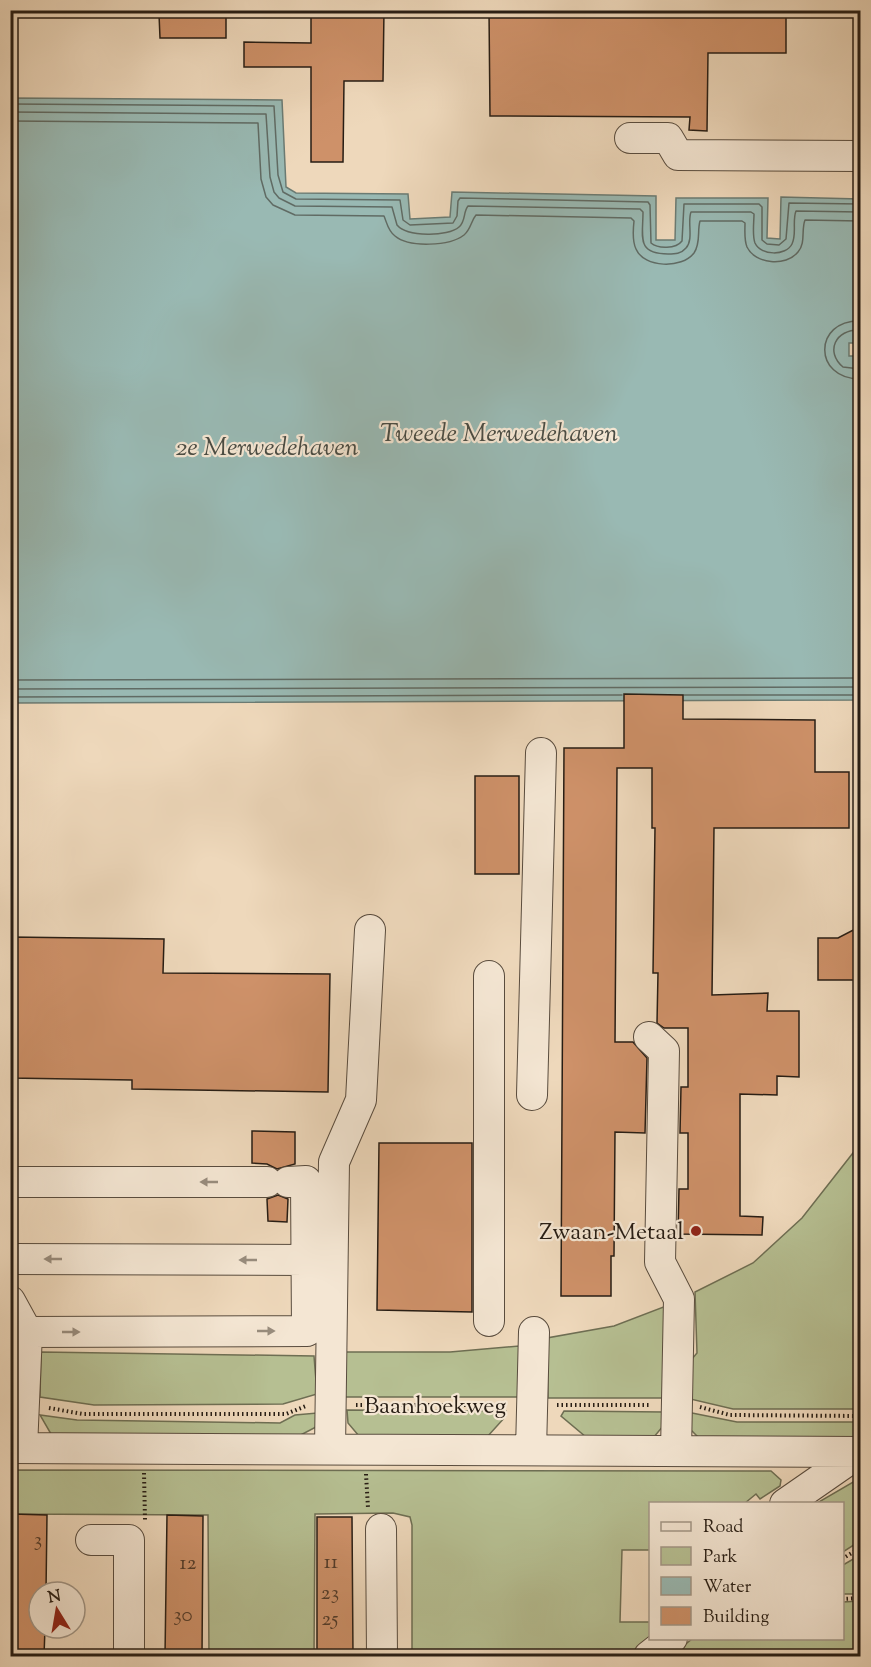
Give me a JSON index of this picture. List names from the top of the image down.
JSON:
{
  "streets": {
    "street": ["Baanhoekweg"]
  },
  "water": ["Tweede Merwedehaven", "2e Merwedehaven"],
  "places": ["Zwaan-Metaal"],
  "house_numbers": [
    "3",
    "11",
    "12",
    "23",
    "30",
    "25"
  ],
  "legend": [
    "Road",
    "Park",
    "Water",
    "Building"
  ],
  "north": "top"
}
